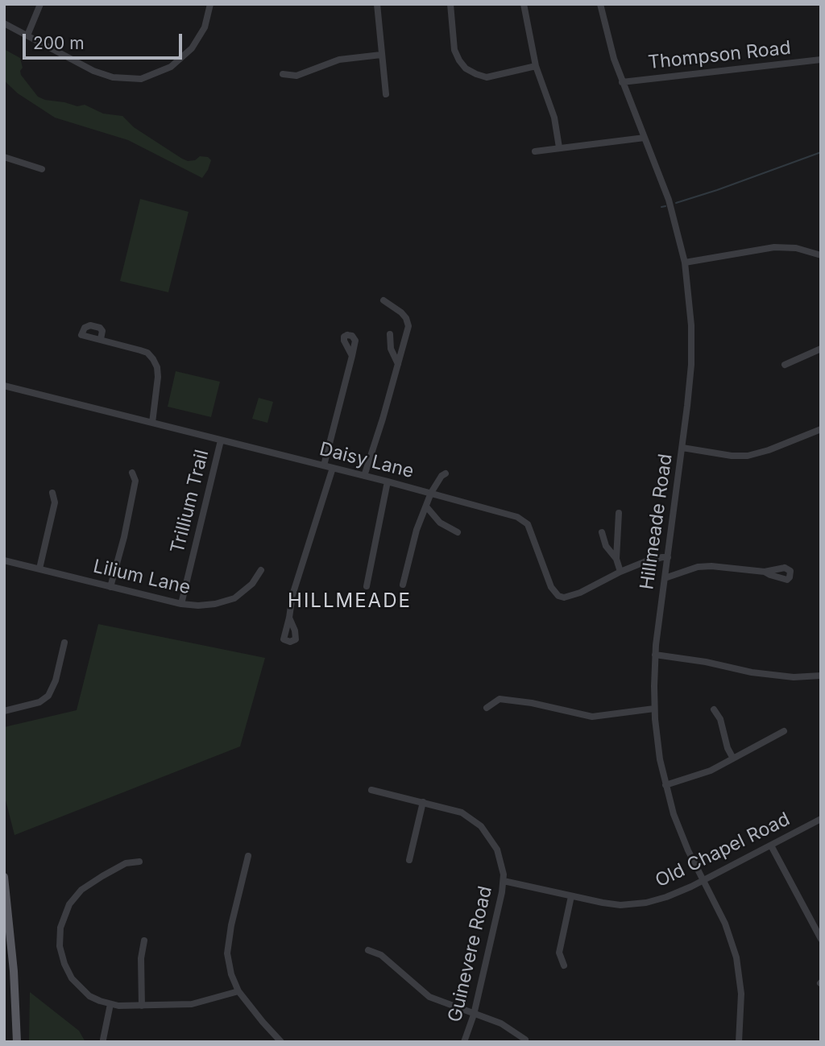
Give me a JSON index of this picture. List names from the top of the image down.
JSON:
{
  "streets": {
    "street": [
      "Thompson Road",
      "Daisy Lane",
      "Trillium Trail",
      "Hillmeade Road",
      "Lilium Lane",
      "Old Chapel Road",
      "Guinevere Road"
    ]
  },
  "crossings": [
    ["Thompson Road", "Hillmeade Road"],
    ["Daisy Lane", "Trillium Trail"],
    ["Daisy Lane", "Hillmeade Road"],
    ["Trillium Trail", "Lilium Lane"],
    ["Hillmeade Road", "Old Chapel Road"],
    ["Old Chapel Road", "Guinevere Road"]
  ],
  "districts": ["HILLMEADE"],
  "scale_bar": "200 m"
}
